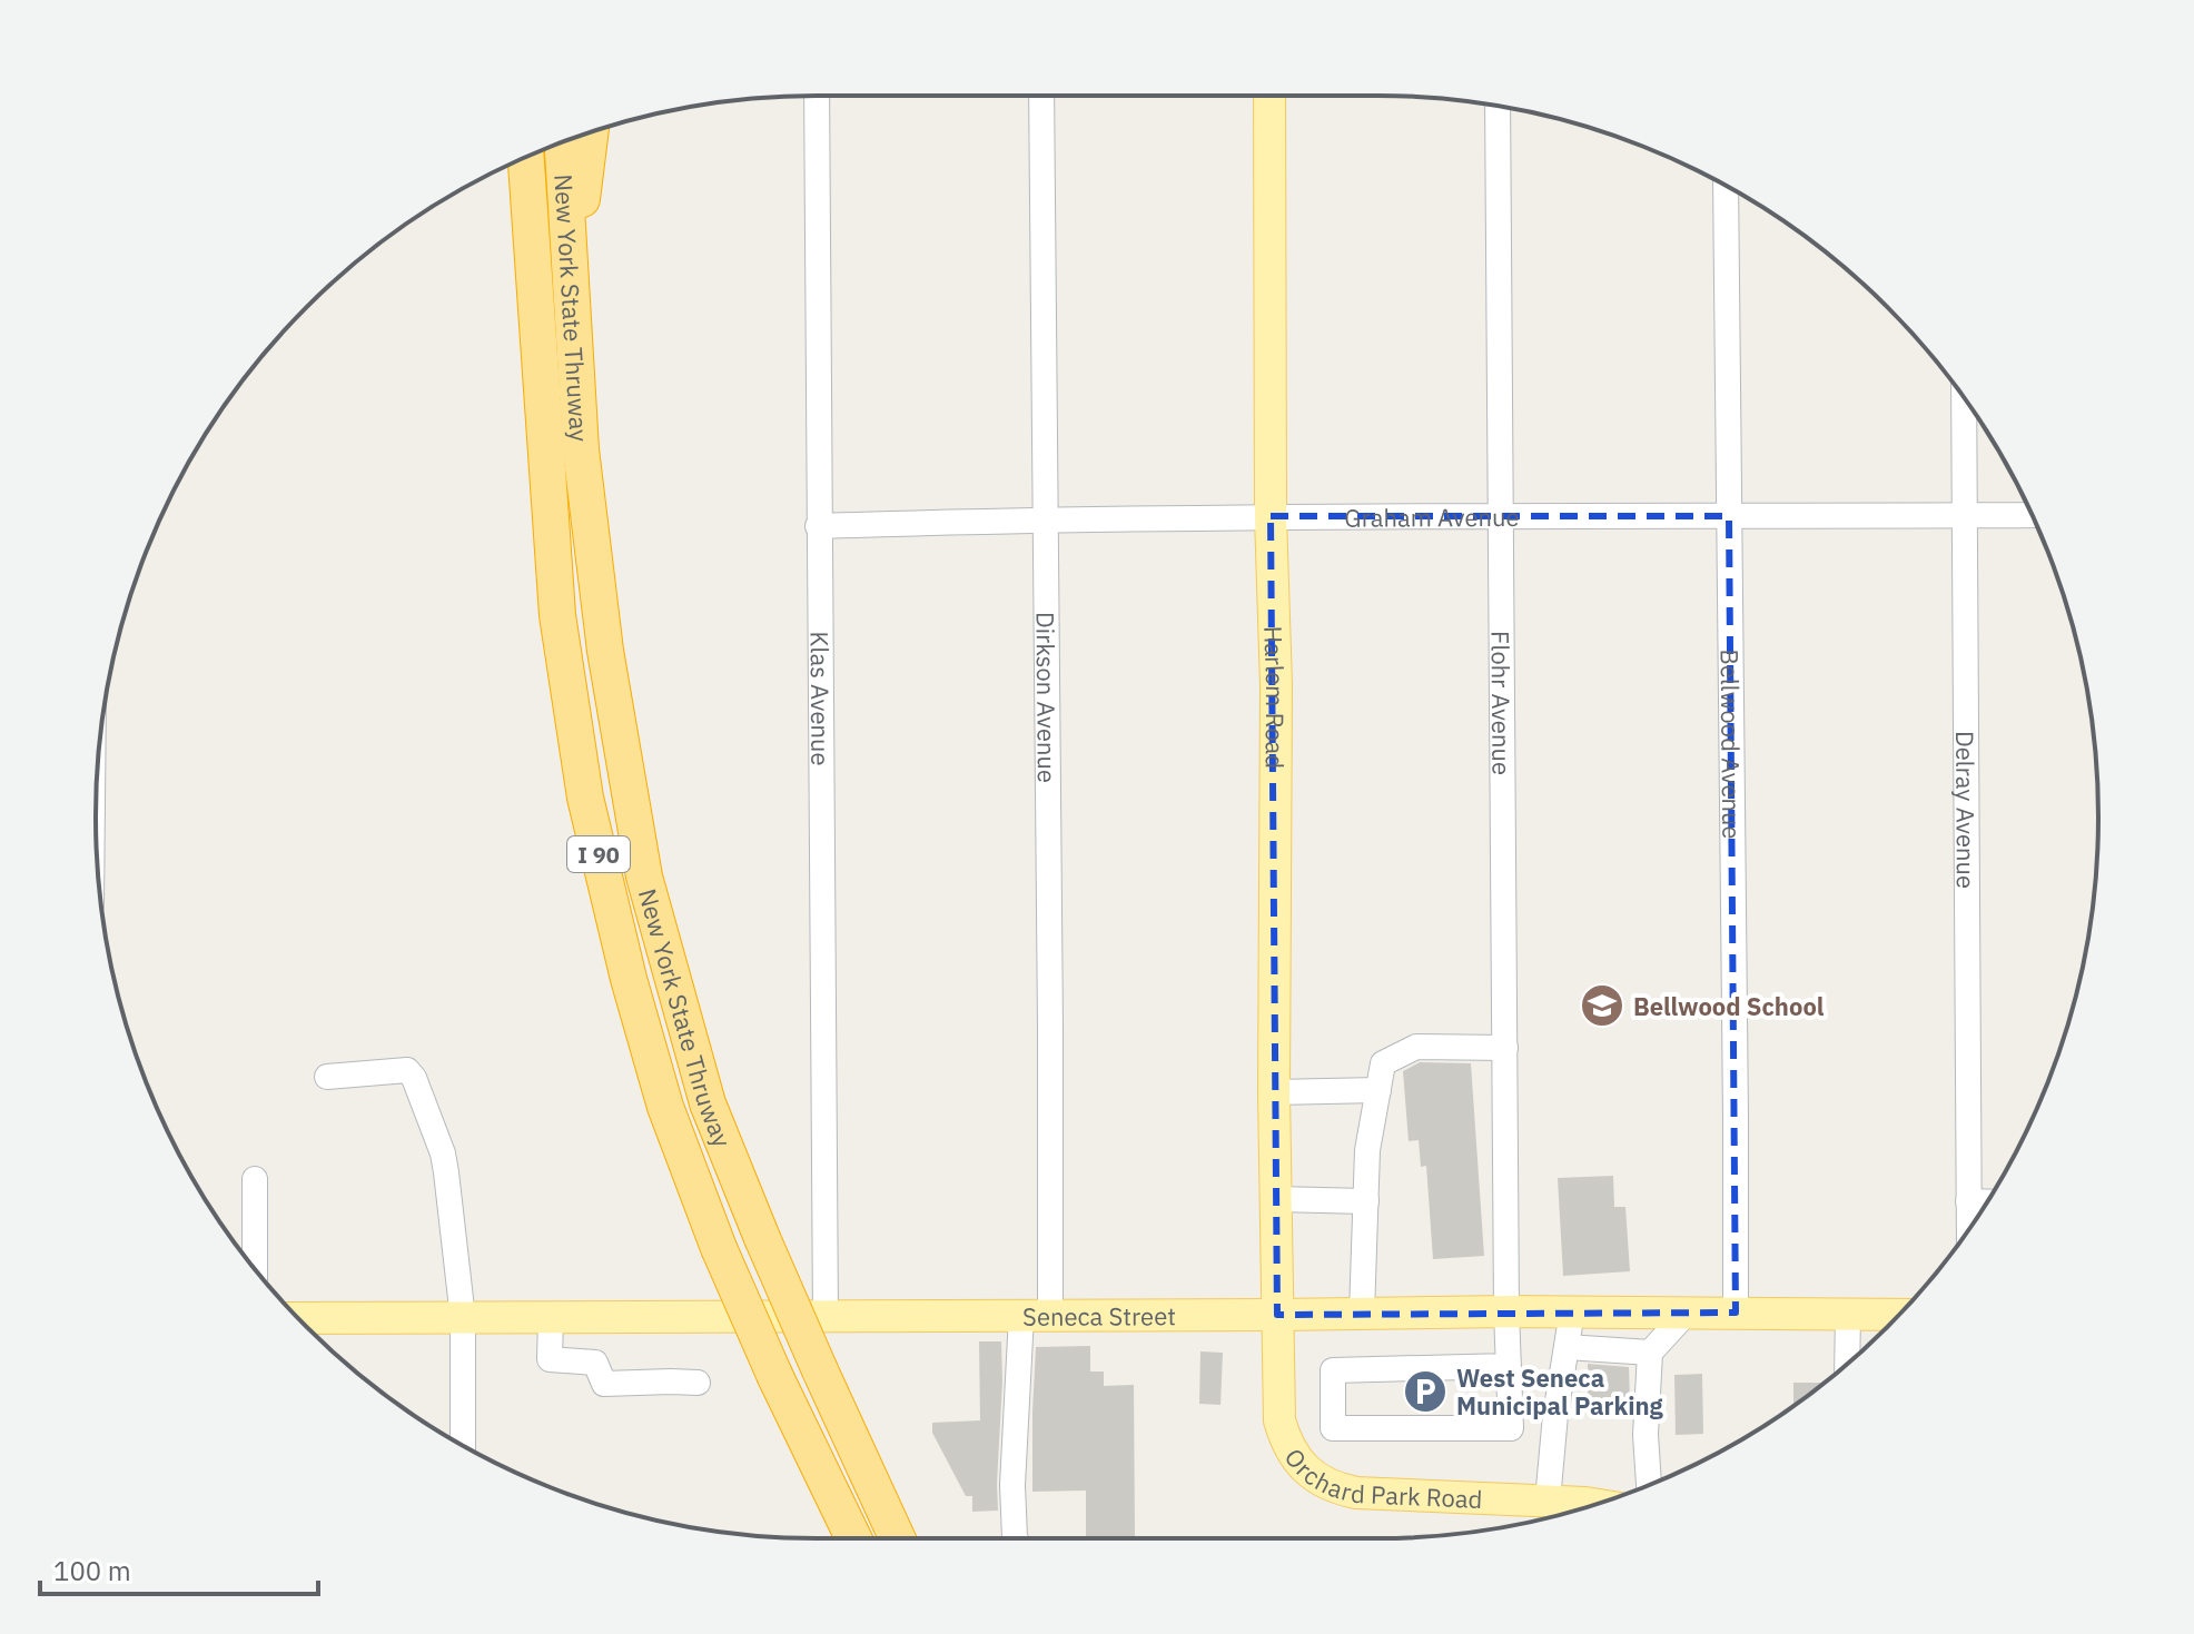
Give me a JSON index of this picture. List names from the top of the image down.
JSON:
{
  "streets": {
    "highway": ["New York State Thruway", "I 90"],
    "main road": ["Harlem Road", "Seneca Street", "Orchard Park Road"],
    "street": [
      "Graham Avenue",
      "Klas Avenue",
      "Dirkson Avenue",
      "Flohr Avenue",
      "Bellwood Avenue",
      "Delray Avenue"
    ]
  },
  "crossings": [
    ["Graham Avenue", "Klas Avenue"],
    ["Graham Avenue", "Dirkson Avenue"],
    ["Graham Avenue", "Harlem Road"],
    ["Graham Avenue", "Flohr Avenue"],
    ["Graham Avenue", "Bellwood Avenue"],
    ["Graham Avenue", "Delray Avenue"],
    ["Klas Avenue", "Seneca Street"],
    ["Dirkson Avenue", "Seneca Street"],
    ["Harlem Road", "Seneca Street"],
    ["Harlem Road", "Orchard Park Road"],
    ["Flohr Avenue", "Seneca Street"],
    ["Bellwood Avenue", "Seneca Street"],
    ["Seneca Street", "Orchard Park Road"]
  ],
  "places": {
    "school or university": ["Bellwood School"],
    "parking": ["West Seneca Municipal Parking"]
  },
  "scale_bar": "100 m"
}
